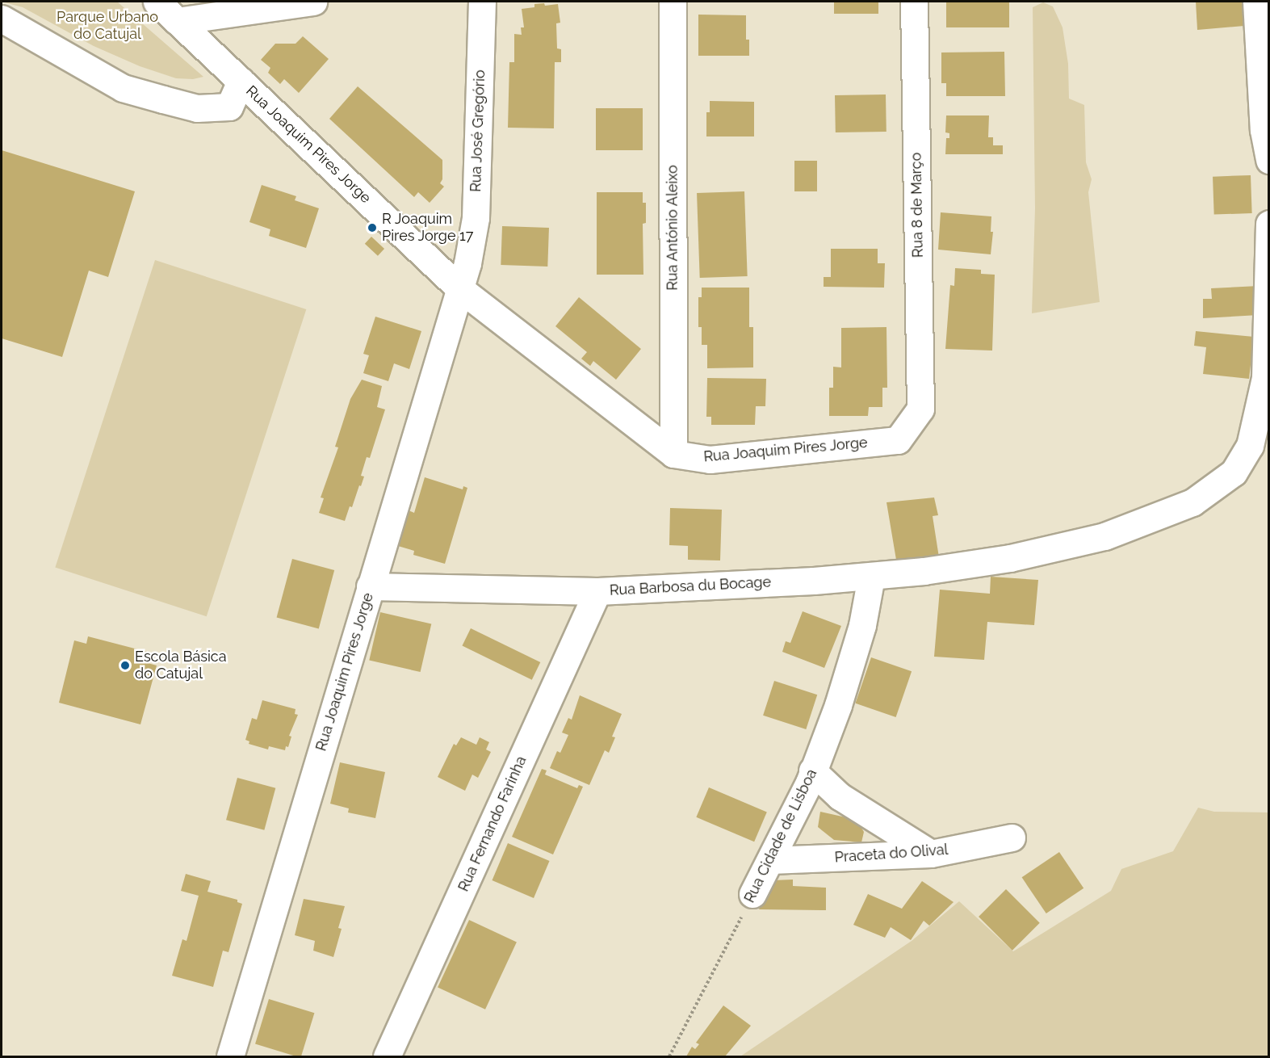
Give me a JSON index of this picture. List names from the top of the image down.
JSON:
{
  "streets": {
    "street": [
      "Rua José Gregório",
      "Rua Joaquim Pires Jorge",
      "Rua 8 de Março",
      "Rua António Aleixo",
      "Rua Barbosa du Bocage",
      "Rua Fernando Farinha",
      "Rua Cidade de Lisboa",
      "Praceta do Olival"
    ]
  },
  "crossings": [
    ["Rua José Gregório", "Rua Joaquim Pires Jorge"],
    ["Rua Joaquim Pires Jorge", "Rua 8 de Março"],
    ["Rua Joaquim Pires Jorge", "Rua António Aleixo"],
    ["Rua Joaquim Pires Jorge", "Rua Barbosa du Bocage"],
    ["Rua Barbosa du Bocage", "Rua Fernando Farinha"],
    ["Rua Barbosa du Bocage", "Rua Cidade de Lisboa"],
    ["Rua Cidade de Lisboa", "Praceta do Olival"]
  ],
  "parks": ["Parque Urbano do Catujal"],
  "places": ["R Joaquim Pires Jorge 17", "Escola Básica do Catujal"]
}
